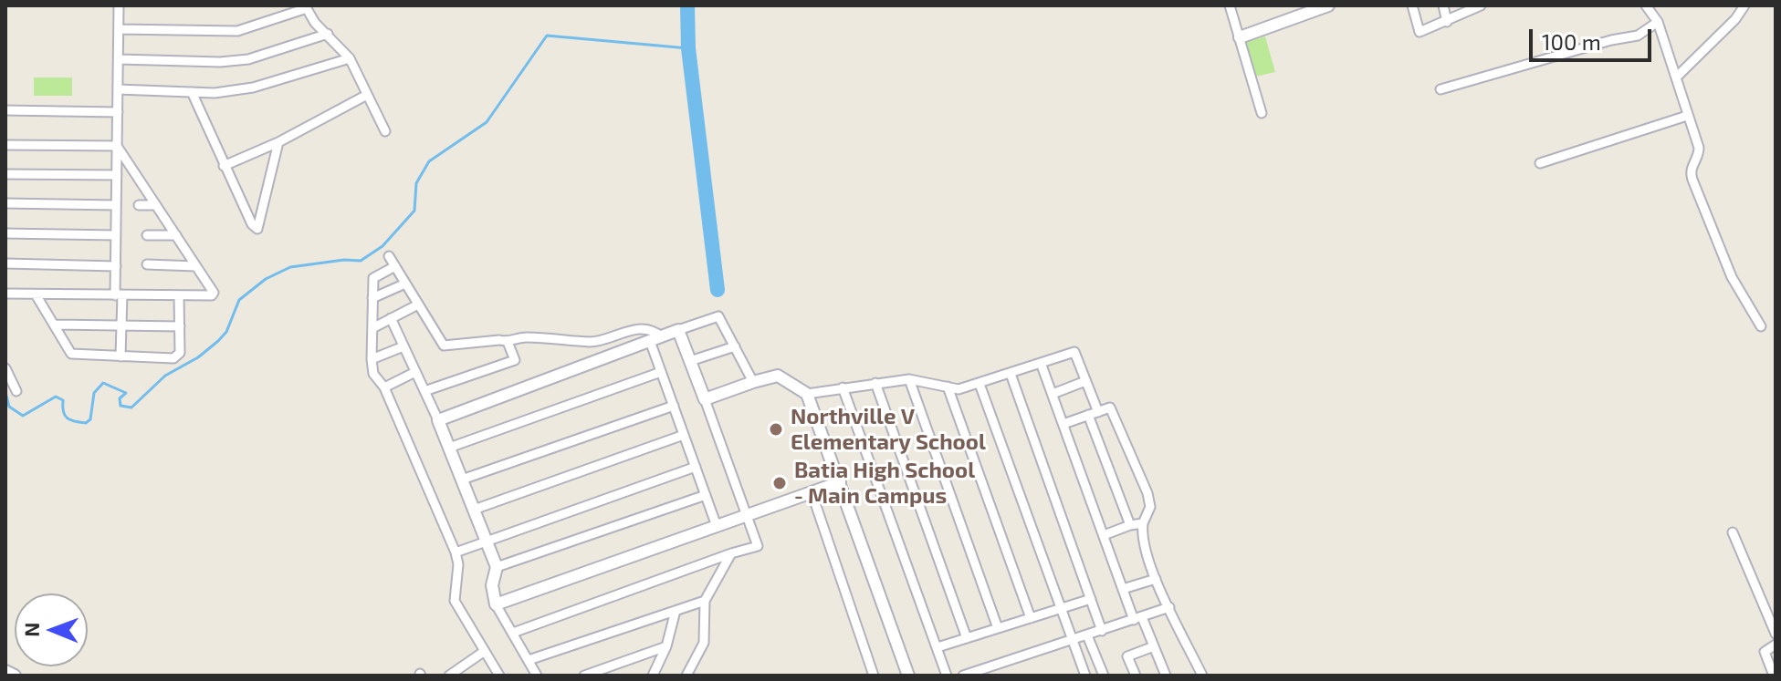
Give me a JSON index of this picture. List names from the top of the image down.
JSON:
{
  "places": ["Northville V Elementary School", "Batia High School - Main Campus"],
  "scale_bar": "100 m",
  "north": "left"
}
